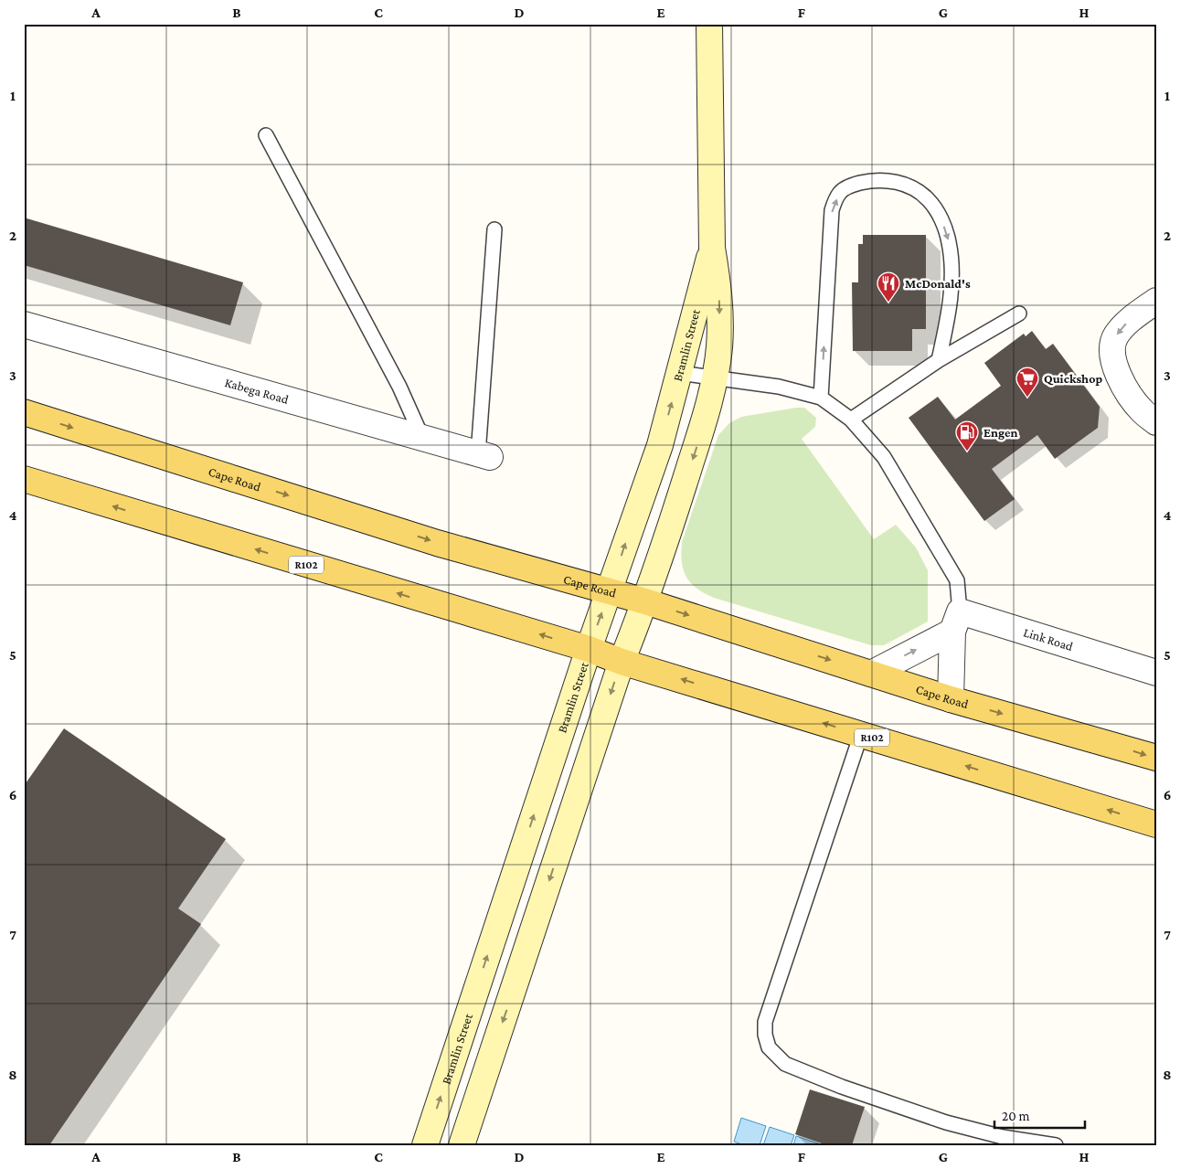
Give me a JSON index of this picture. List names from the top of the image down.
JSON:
{
  "streets": {
    "main road": ["Bramlin Street", "Cape Road", "R102"],
    "street": ["Kabega Road", "Link Road"]
  },
  "crossings": [
    ["Bramlin Street", "Cape Road"],
    ["Bramlin Street", "R102"]
  ],
  "places": {
    "restaurant": ["McDonald's"],
    "supermarket": ["Quickshop"],
    "fuel station": ["Engen"]
  },
  "scale_bar": "20 m",
  "grid": {
    "columns": [
      "A",
      "B",
      "C",
      "D",
      "E",
      "F",
      "G",
      "H"
    ],
    "rows": [
      "1",
      "2",
      "3",
      "4",
      "5",
      "6",
      "7",
      "8"
    ]
  }
}
